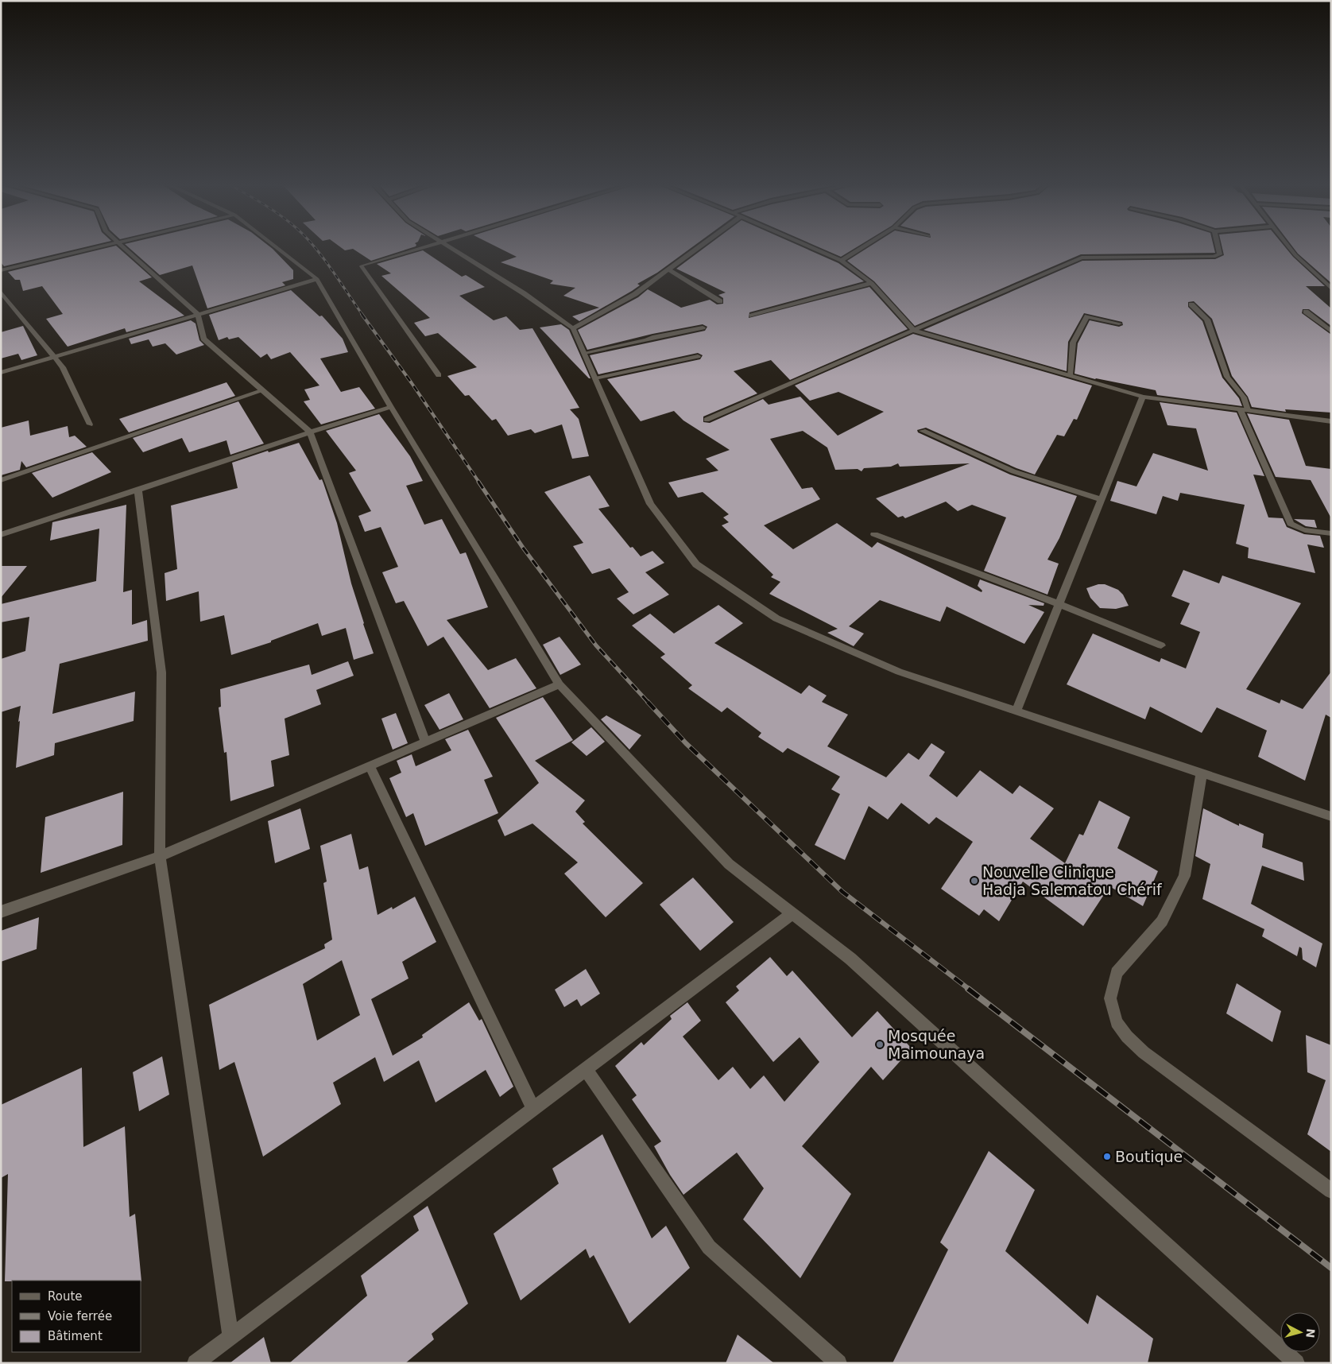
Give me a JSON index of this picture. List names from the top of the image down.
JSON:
{
  "places": ["Nouvelle Clinique Hadja Salematou Chérif", "Mosquée Maimounaya", "Boutique"],
  "legend": ["Route", "Voie ferrée", "Bâtiment"],
  "north": "right"
}
